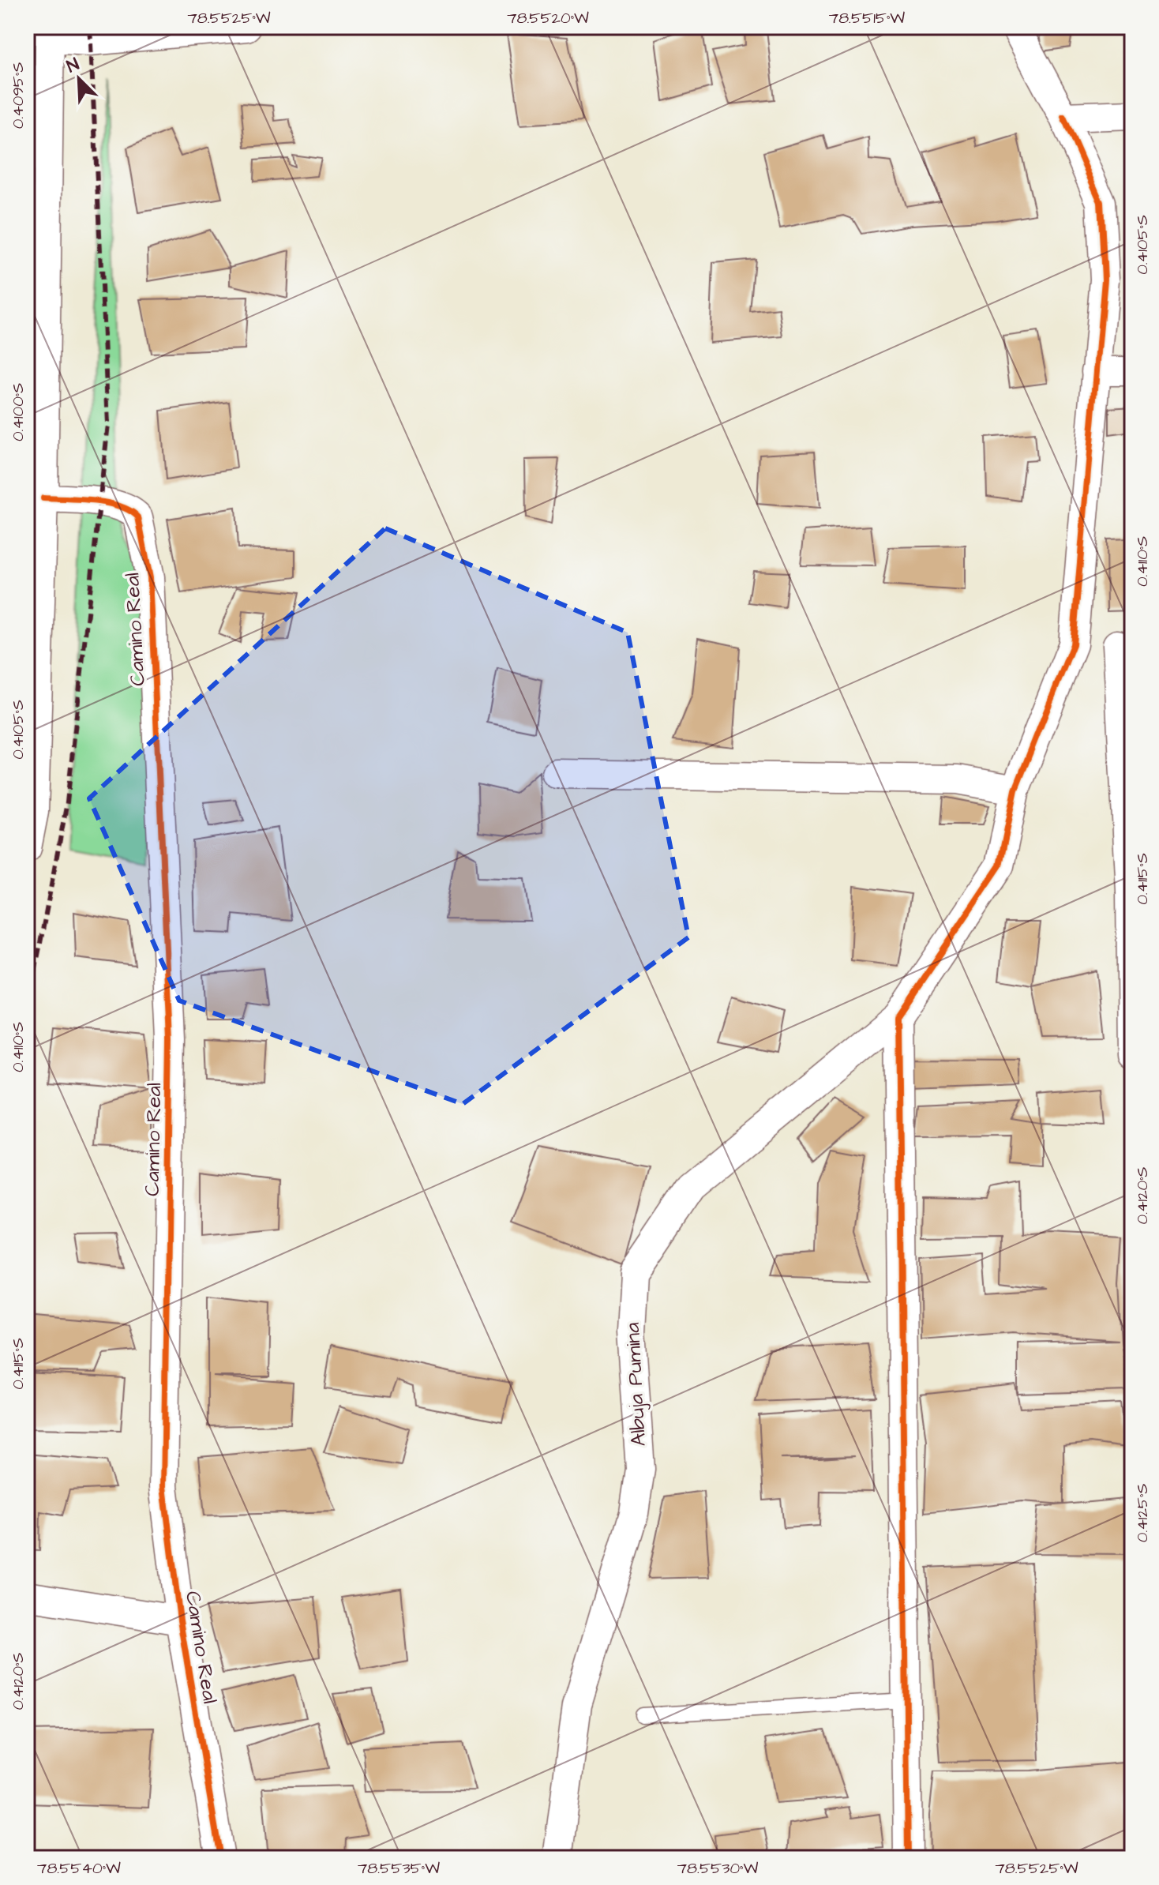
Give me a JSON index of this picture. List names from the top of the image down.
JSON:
{
  "streets": {
    "street": ["Camino Real", "Albuja Pumina"]
  },
  "north": "top left",
  "coordinates": [
    "78.5525°W",
    "78.5520°W",
    "78.5515°W",
    "0.4095°S",
    "0.4105°S",
    "0.4100°S",
    "0.4110°S",
    "0.4115°S",
    "0.4120°S",
    "0.4125°S",
    "78.5540°W",
    "78.5535°W",
    "78.5530°W"
  ]
}
